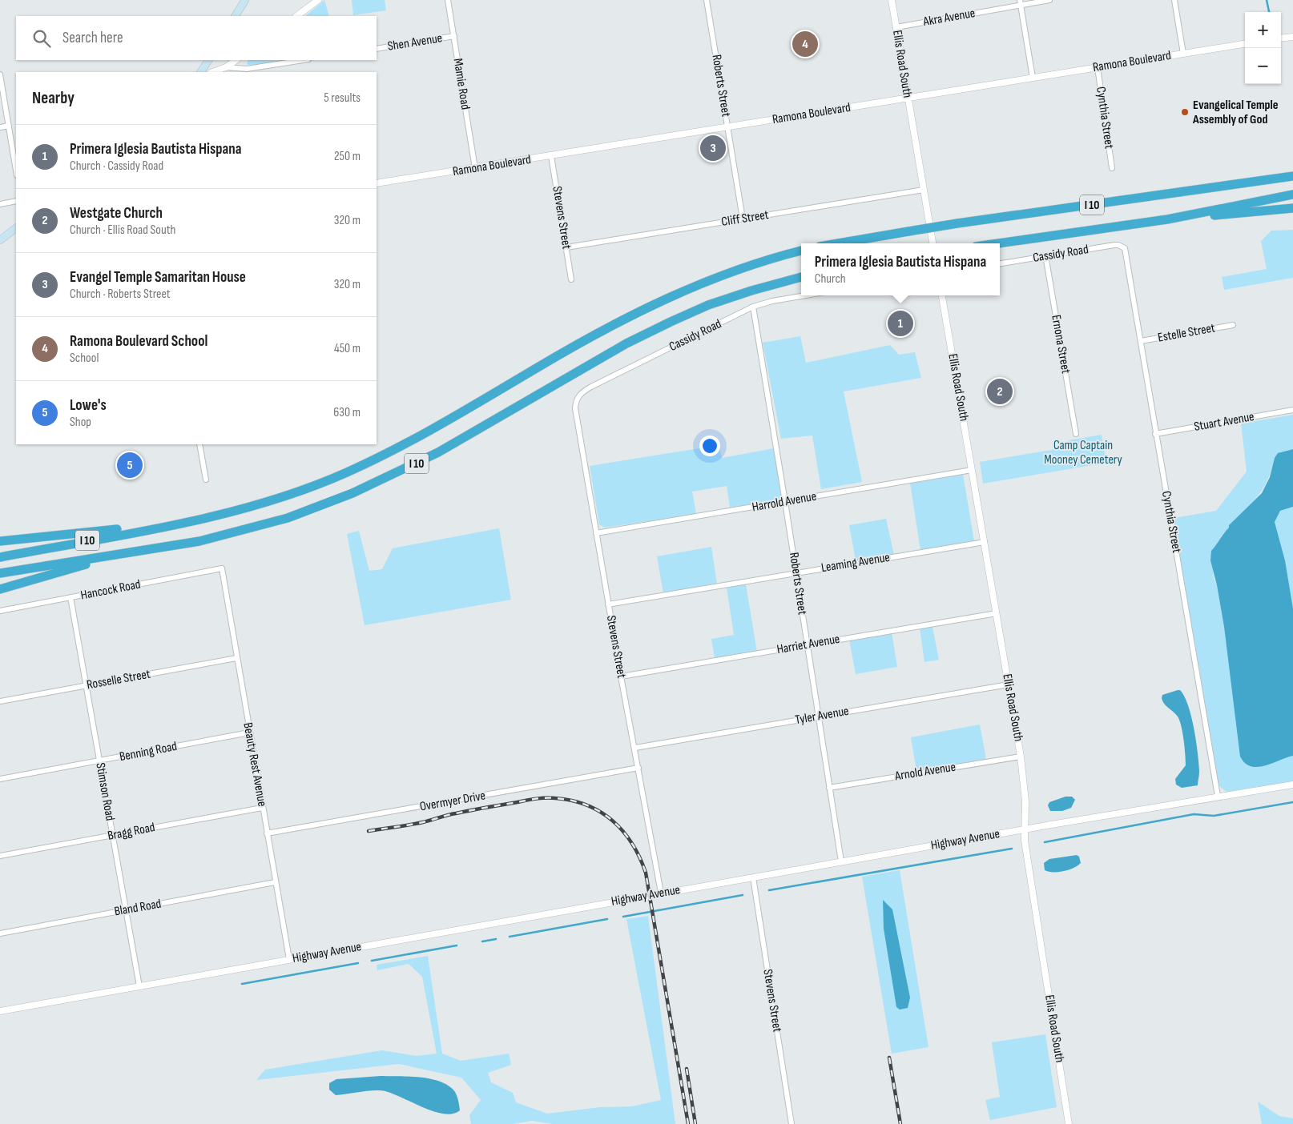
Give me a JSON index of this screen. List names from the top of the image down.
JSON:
{
  "streets": {
    "highway": ["I 10"],
    "street": [
      "Akra Avenue",
      "Shen Avenue",
      "Ramona Boulevard",
      "Ellis Road South",
      "Mamie Road",
      "Roberts Street",
      "Cynthia Street",
      "Stevens Street",
      "Cliff Street",
      "Cassidy Road",
      "Estelle Street",
      "Ernona Street",
      "Stuart Avenue",
      "Harrold Avenue",
      "Leaming Avenue",
      "Hancock Road",
      "Harriet Avenue",
      "Rosselle Street",
      "Tyler Avenue",
      "Benning Road",
      "Beauty Rest Avenue",
      "Arnold Avenue",
      "Stimson Road",
      "Overmyer Drive",
      "Bragg Road",
      "Highway Avenue",
      "Bland Road"
    ]
  },
  "crossings": [
    ["Akra Avenue", "Ellis Road South"],
    ["Shen Avenue", "Mamie Road"],
    ["Ramona Boulevard", "Ellis Road South"],
    ["Ramona Boulevard", "Mamie Road"],
    ["Ramona Boulevard", "Roberts Street"],
    ["Ramona Boulevard", "Cynthia Street"],
    ["Ramona Boulevard", "Stevens Street"],
    ["Ellis Road South", "Cliff Street"],
    ["Ellis Road South", "Harrold Avenue"],
    ["Ellis Road South", "Leaming Avenue"],
    ["Ellis Road South", "Harriet Avenue"],
    ["Ellis Road South", "Tyler Avenue"],
    ["Ellis Road South", "Arnold Avenue"],
    ["Ellis Road South", "Highway Avenue"],
    ["Roberts Street", "Cliff Street"],
    ["Roberts Street", "Cassidy Road"],
    ["Roberts Street", "Harrold Avenue"],
    ["Roberts Street", "Leaming Avenue"],
    ["Roberts Street", "Harriet Avenue"],
    ["Roberts Street", "Tyler Avenue"],
    ["Roberts Street", "Arnold Avenue"],
    ["Roberts Street", "Highway Avenue"],
    ["Cynthia Street", "Cassidy Road"],
    ["Cynthia Street", "Estelle Street"],
    ["Cynthia Street", "Stuart Avenue"],
    ["Cynthia Street", "Highway Avenue"],
    ["Stevens Street", "Cliff Street"],
    ["Stevens Street", "Cassidy Road"],
    ["Stevens Street", "Harrold Avenue"],
    ["Stevens Street", "Leaming Avenue"],
    ["Stevens Street", "Harriet Avenue"],
    ["Stevens Street", "Tyler Avenue"],
    ["Stevens Street", "Overmyer Drive"],
    ["Stevens Street", "Highway Avenue"],
    ["Cassidy Road", "Ernona Street"],
    ["Hancock Road", "Beauty Rest Avenue"],
    ["Hancock Road", "Stimson Road"],
    ["Rosselle Street", "Beauty Rest Avenue"],
    ["Rosselle Street", "Stimson Road"],
    ["Benning Road", "Beauty Rest Avenue"],
    ["Benning Road", "Stimson Road"],
    ["Beauty Rest Avenue", "Overmyer Drive"],
    ["Beauty Rest Avenue", "Bragg Road"],
    ["Beauty Rest Avenue", "Highway Avenue"],
    ["Beauty Rest Avenue", "Bland Road"],
    ["Stimson Road", "Bragg Road"],
    ["Stimson Road", "Highway Avenue"],
    ["Stimson Road", "Bland Road"]
  ],
  "parks": ["Camp Captain Mooney Cemetery"],
  "places": ["Evangelical Temple Assembly of God"],
  "page": {
    "map_buttons": ["+", "−"],
    "search": "Search here",
    "pins": [
      "4",
      "3",
      "1",
      "2",
      "5"
    ],
    "heading": ["Nearby", "5 results"],
    "list": [
      {
        "mark": "1",
        "name": "Primera Iglesia Bautista Hispana",
        "note": "Church · Cassidy Road",
        "value": "250 m"
      },
      {
        "mark": "2",
        "name": "Westgate Church",
        "note": "Church · Ellis Road South",
        "value": "320 m"
      },
      {
        "mark": "3",
        "name": "Evangel Temple Samaritan House",
        "note": "Church · Roberts Street",
        "value": "320 m"
      },
      {
        "mark": "4",
        "name": "Ramona Boulevard School",
        "note": "School",
        "value": "450 m"
      },
      {
        "mark": "5",
        "name": "Lowe's",
        "note": "Shop",
        "value": "630 m"
      }
    ],
    "popup": ["Primera Iglesia Bautista Hispana", "Church"]
  }
}
